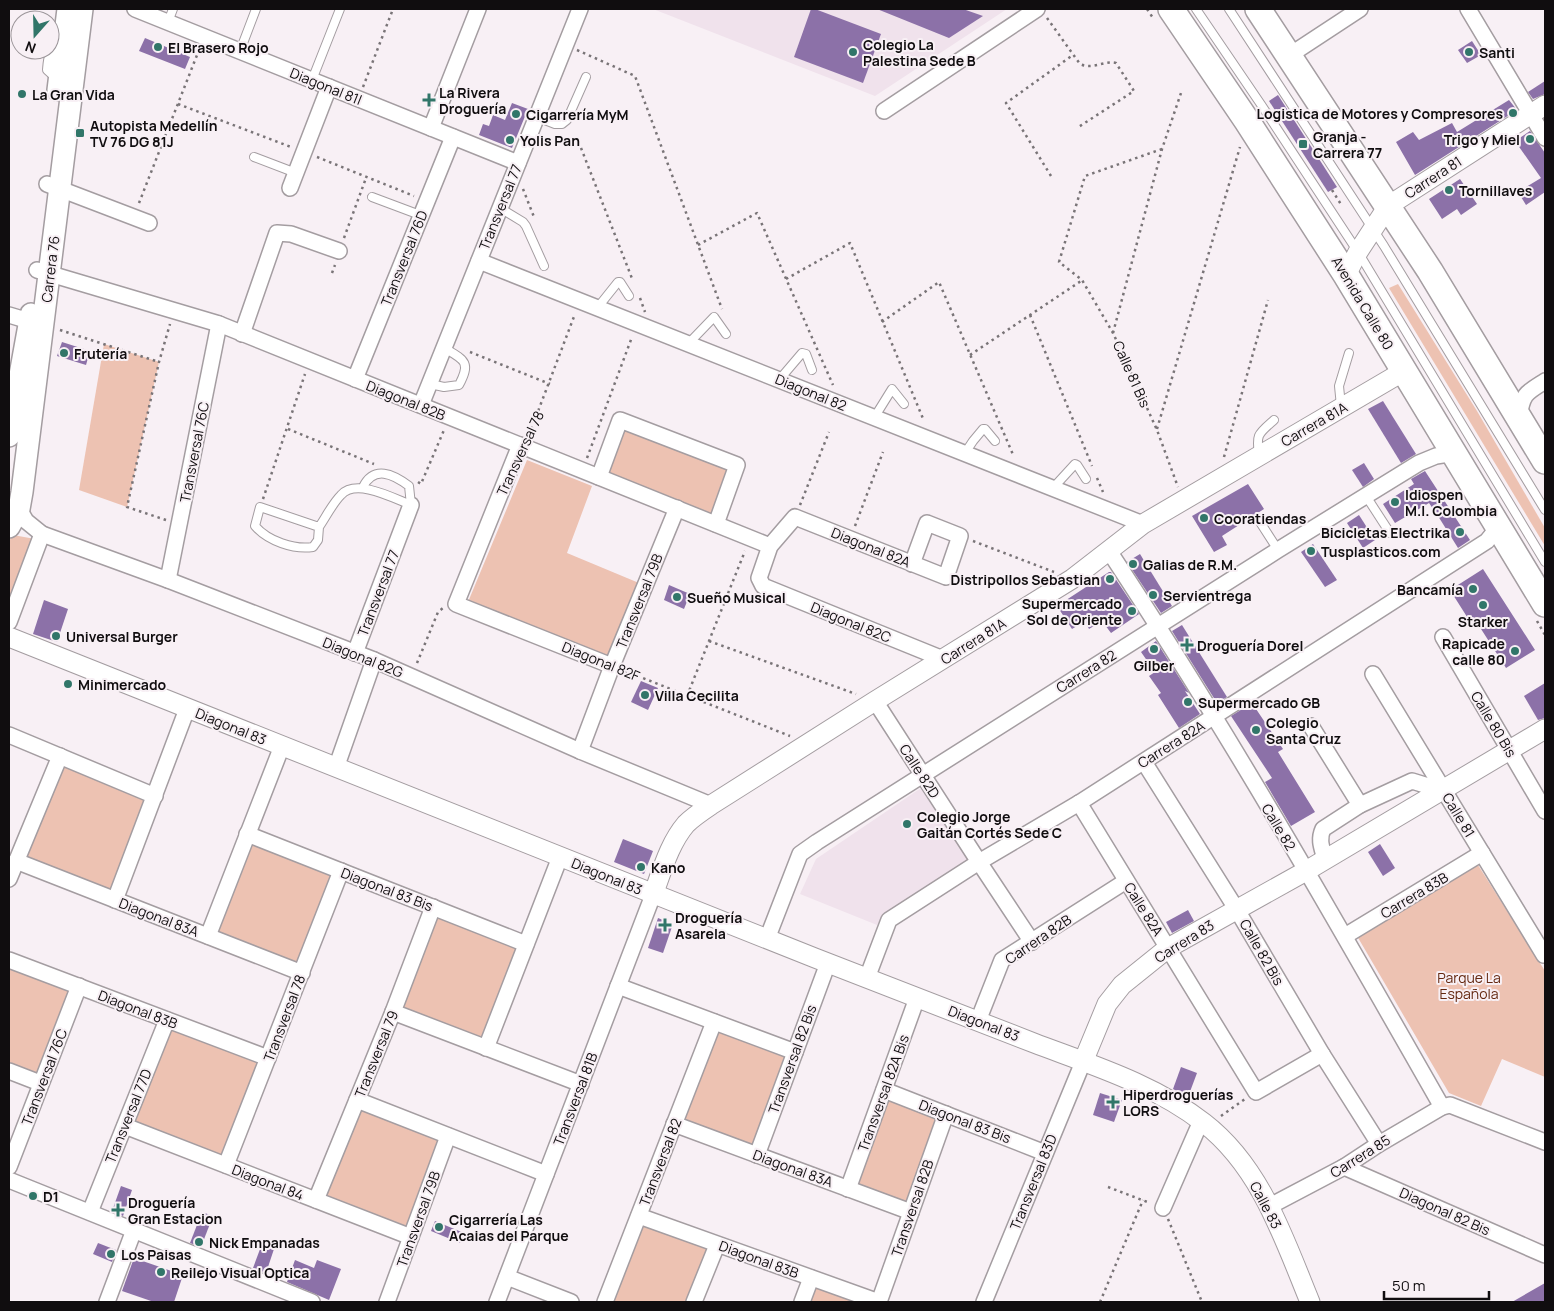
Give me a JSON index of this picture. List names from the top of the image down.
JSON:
{
  "streets": {
    "highway": ["Avenida Calle 80"],
    "main road": ["Carrera 76"],
    "street": [
      "Diagonal 81I",
      "Carrera 81",
      "Transversal 77",
      "Transversal 76D",
      "Diagonal 82",
      "Diagonal 82B",
      "Carrera 81A",
      "Transversal 76C",
      "Transversal 78",
      "Diagonal 82A",
      "Transversal 79B",
      "Diagonal 82C",
      "Diagonal 82G",
      "Diagonal 82F",
      "Carrera 82",
      "Calle 80 Bis",
      "Diagonal 83",
      "Carrera 82A",
      "Calle 82D",
      "Calle 81",
      "Calle 82",
      "Diagonal 83 Bis",
      "Carrera 83B",
      "Calle 82A",
      "Diagonal 83A",
      "Carrera 82B",
      "Carrera 83",
      "Calle 82 Bis",
      "Diagonal 83B",
      "Transversal 79",
      "Transversal 82 Bis",
      "Transversal 82A Bis",
      "Transversal 81B",
      "Transversal 77D",
      "Carrera 85",
      "Transversal 82",
      "Diagonal 84",
      "Transversal 83D",
      "Calle 83",
      "Transversal 82B",
      "Diagonal 82 Bis"
    ],
    "path": ["Calle 81 Bis"]
  },
  "crossings": [
    ["Diagonal 81I", "Transversal 77"],
    ["Diagonal 81I", "Transversal 76D"],
    ["Carrera 81", "Avenida Calle 80"],
    ["Transversal 77", "Diagonal 82"],
    ["Transversal 77", "Diagonal 82B"],
    ["Transversal 77", "Diagonal 82G"],
    ["Transversal 76D", "Diagonal 82B"],
    ["Carrera 76", "Diagonal 82B"],
    ["Carrera 76", "Diagonal 82G"],
    ["Avenida Calle 80", "Carrera 81A"],
    ["Avenida Calle 80", "Carrera 82"],
    ["Avenida Calle 80", "Carrera 82A"],
    ["Calle 81 Bis", "Carrera 81A"],
    ["Diagonal 82", "Carrera 81A"],
    ["Diagonal 82", "Transversal 78"],
    ["Diagonal 82B", "Transversal 76C"],
    ["Diagonal 82B", "Transversal 78"],
    ["Diagonal 82B", "Transversal 79B"],
    ["Diagonal 82B", "Diagonal 82C"],
    ["Carrera 81A", "Diagonal 82C"],
    ["Carrera 81A", "Diagonal 82G"],
    ["Carrera 81A", "Diagonal 83"],
    ["Carrera 81A", "Calle 82D"],
    ["Carrera 81A", "Calle 82"],
    ["Carrera 81A", "Transversal 81B"],
    ["Transversal 76C", "Diagonal 82G"],
    ["Transversal 76C", "Diagonal 83B"],
    ["Transversal 78", "Diagonal 82F"],
    ["Transversal 78", "Diagonal 83 Bis"],
    ["Transversal 78", "Diagonal 83A"],
    ["Transversal 78", "Diagonal 83B"],
    ["Transversal 78", "Diagonal 84"],
    ["Transversal 79B", "Diagonal 82G"],
    ["Transversal 79B", "Diagonal 82F"],
    ["Transversal 79B", "Diagonal 84"],
    ["Carrera 82", "Diagonal 83"],
    ["Carrera 82", "Calle 82D"],
    ["Carrera 82", "Calle 82"],
    ["Calle 80 Bis", "Carrera 83"],
    ["Diagonal 83", "Carrera 82A"],
    ["Diagonal 83", "Carrera 82B"],
    ["Diagonal 83", "Carrera 83"],
    ["Diagonal 83", "Transversal 82 Bis"],
    ["Diagonal 83", "Transversal 82A Bis"],
    ["Diagonal 83", "Transversal 81B"],
    ["Diagonal 83", "Transversal 83D"],
    ["Diagonal 83", "Calle 83"],
    ["Carrera 82A", "Calle 82D"],
    ["Carrera 82A", "Calle 82"],
    ["Carrera 82A", "Calle 82A"],
    ["Carrera 82A", "Calle 82 Bis"],
    ["Calle 82D", "Carrera 82B"],
    ["Calle 81", "Carrera 83B"],
    ["Calle 81", "Carrera 83"],
    ["Calle 82", "Carrera 83B"],
    ["Calle 82", "Carrera 83"],
    ["Calle 82", "Carrera 85"],
    ["Diagonal 83 Bis", "Transversal 79"],
    ["Diagonal 83 Bis", "Transversal 82A Bis"],
    ["Diagonal 83 Bis", "Transversal 83D"],
    ["Diagonal 83 Bis", "Transversal 82B"],
    ["Calle 82A", "Carrera 82B"],
    ["Calle 82A", "Carrera 83"],
    ["Diagonal 83A", "Transversal 82 Bis"],
    ["Diagonal 83A", "Transversal 82A Bis"],
    ["Diagonal 83A", "Transversal 82"],
    ["Diagonal 83A", "Transversal 82B"],
    ["Carrera 83", "Calle 82 Bis"],
    ["Carrera 83", "Transversal 83D"],
    ["Calle 82 Bis", "Carrera 85"],
    ["Diagonal 83B", "Transversal 77D"],
    ["Diagonal 83B", "Transversal 82"],
    ["Diagonal 83B", "Transversal 82B"],
    ["Transversal 79", "Diagonal 84"],
    ["Transversal 77D", "Diagonal 84"],
    ["Carrera 85", "Calle 83"],
    ["Carrera 85", "Diagonal 82 Bis"]
  ],
  "parks": ["Parque La Española"],
  "places": {
    "other": [
      "El Brasero Rojo",
      "Colegio La Palestina Sede B",
      "Santi",
      "La Gran Vida",
      "Logistica de Motores y Compresores",
      "Cigarrería MyM",
      "Trigo y Miel",
      "Yolis Pan",
      "Tornillaves",
      "Frutería",
      "Idiospen M.I. Colombia",
      "Cooratiendas",
      "Bicicletas Electrika",
      "Tusplasticos.com",
      "Galias de R.M.",
      "Distripollos Sebastian",
      "Bancamía",
      "Servientrega",
      "Sueño Musical",
      "Starker",
      "Supermercado Sol de Oriente",
      "Universal Burger",
      "Gilber",
      "Rapicade calle 80",
      "Minimercado",
      "Villa Cecilita",
      "Supermercado GB",
      "Colegio Santa Cruz",
      "Colegio Jorge Gaitán Cortés Sede C",
      "Kano",
      "D1",
      "Cigarrería Las Acaias del Parque",
      "Nick Empanadas",
      "Los Paisas",
      "Reilejo Visual Optica"
    ],
    "health": [
      "La Rivera Droguería",
      "Droguería Dorel",
      "Droguería Asarela",
      "Hiperdroguerías LORS",
      "Droguería Gran Estacion"
    ],
    "transit": ["Autopista Medellín TV 76 DG 81J", "Granja - Carrera 77"]
  },
  "scale_bar": "50 m",
  "north": "bottom"
}
